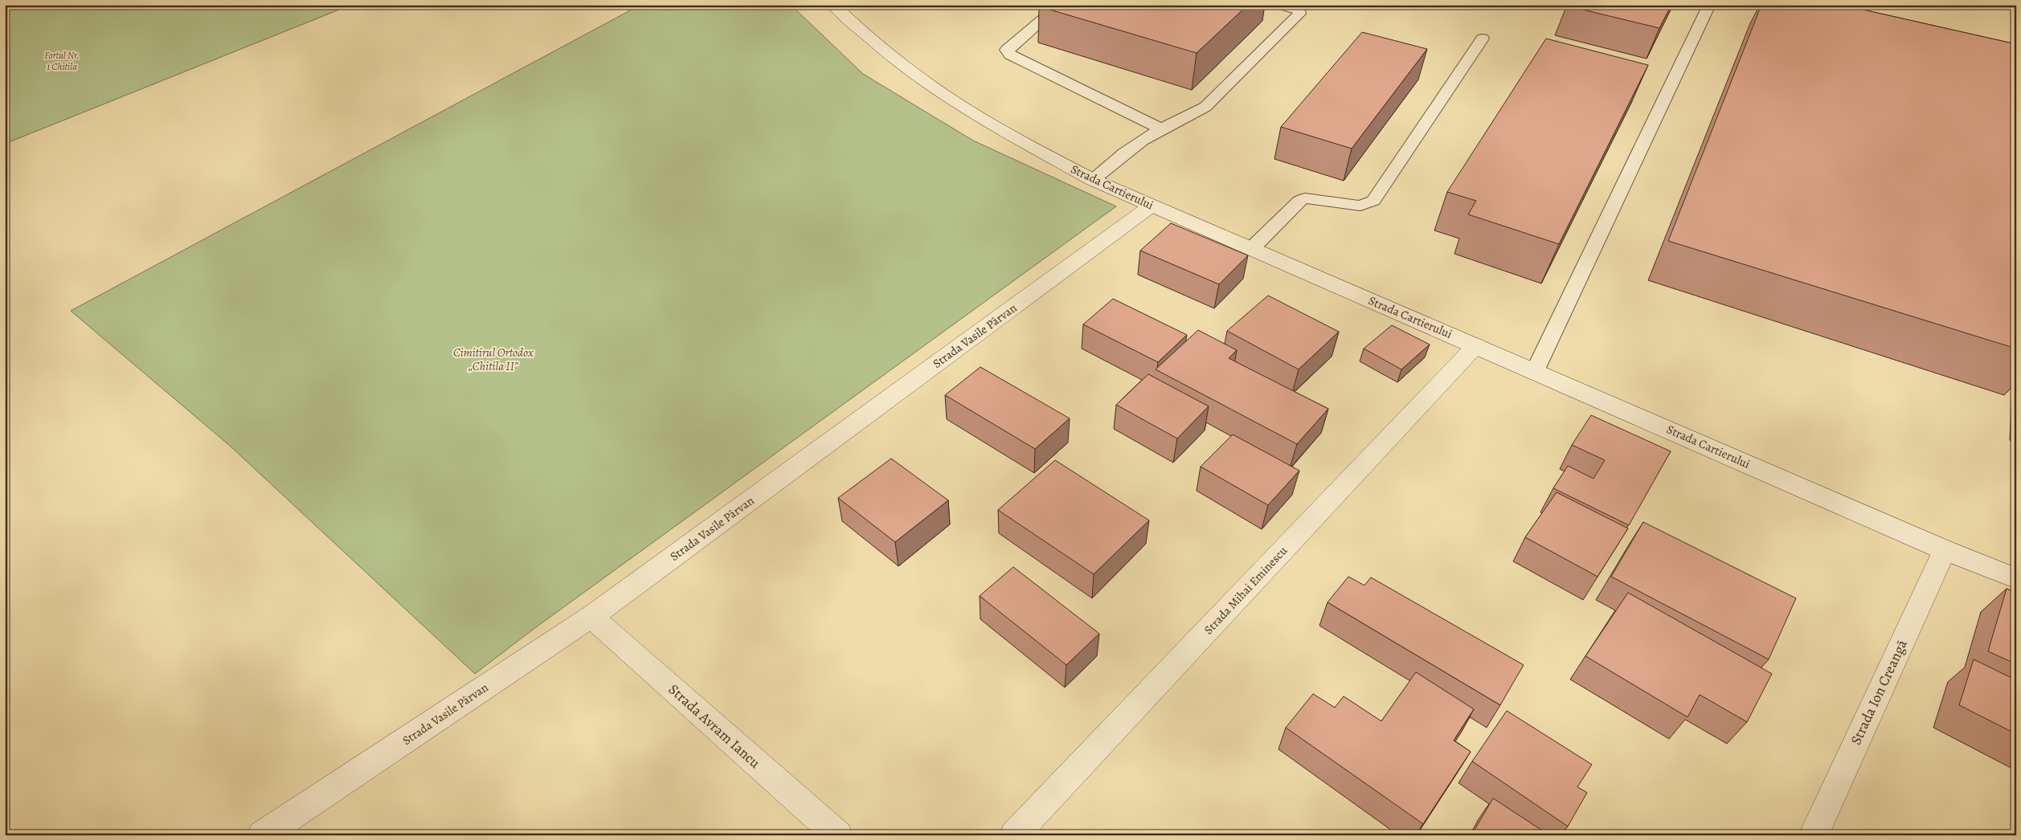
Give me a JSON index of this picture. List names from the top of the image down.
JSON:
{
  "streets": {
    "street": [
      "Strada Cartierului",
      "Strada Vasile Pârvan",
      "Strada Mihai Eminescu",
      "Strada Ion Creangă",
      "Strada Avram Iancu"
    ]
  },
  "crossings": [
    ["Strada Cartierului", "Strada Vasile Pârvan"],
    ["Strada Cartierului", "Strada Mihai Eminescu"],
    ["Strada Cartierului", "Strada Ion Creangă"],
    ["Strada Vasile Pârvan", "Strada Avram Iancu"]
  ],
  "parks": ["Fortul Nr. 1 Chitila", "Cimitirul Ortodox „Chitila II”"]
}
